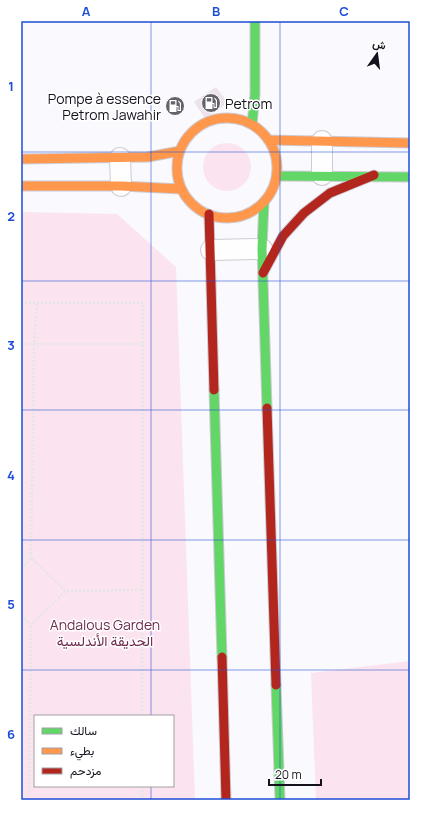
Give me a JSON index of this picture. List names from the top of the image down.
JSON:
{
  "parks": ["Andalous Garden الحديقة الأندلسية"],
  "places": {
    "fuel station": ["Petrom", "Pompe à essence Petrom Jawahir"]
  },
  "legend": ["سالك", "بطيء", "مزدحم"],
  "scale_bar": "20 m",
  "north": "top",
  "grid": {
    "columns": ["A", "B", "C"],
    "rows": [
      "1",
      "2",
      "3",
      "4",
      "5",
      "6"
    ]
  }
}
